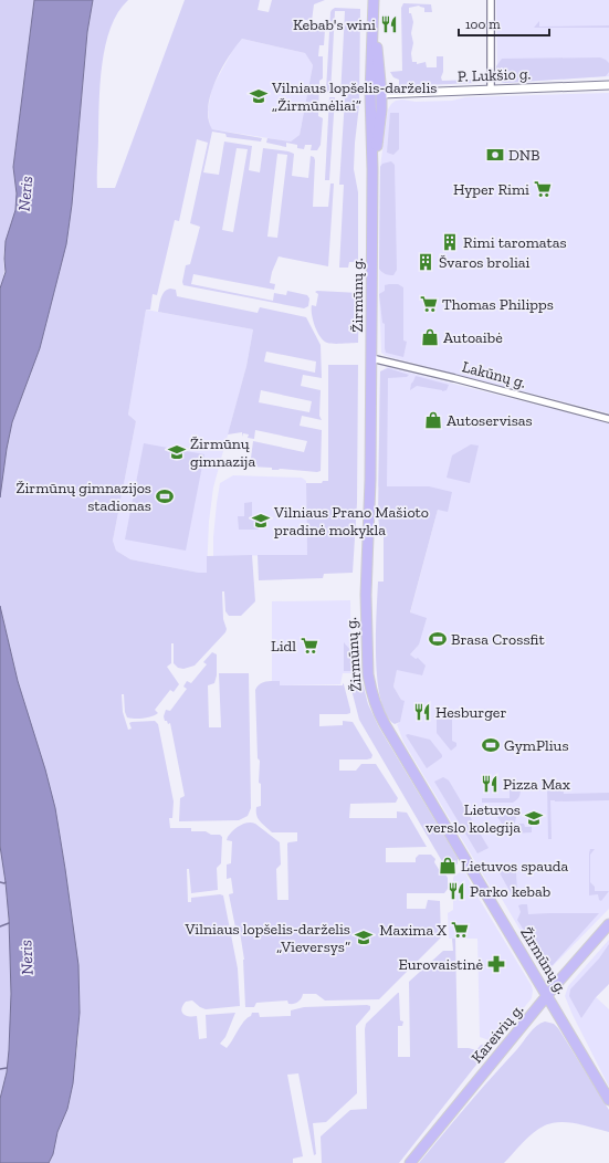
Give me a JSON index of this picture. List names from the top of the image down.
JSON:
{
  "streets": {
    "main road": ["Žirmūnų g.", "Kareivių g."],
    "street": ["P. Lukšio g.", "Lakūnų g."]
  },
  "crossings": [
    ["P. Lukšio g.", "Žirmūnų g."],
    ["Žirmūnų g.", "Lakūnų g."],
    ["Žirmūnų g.", "Kareivių g."]
  ],
  "water": ["Neris"],
  "places": {
    "restaurant": [
      "Kebab's wini",
      "Hesburger",
      "Pizza Max",
      "Parko kebab"
    ],
    "school or university": [
      "Vilniaus lopšelis-darželis „Žirmūnėliai“",
      "Žirmūnų gimnazija",
      "Vilniaus Prano Mašioto pradinė mokykla",
      "Lietuvos verslo kolegija",
      "Vilniaus lopšelis-darželis „Vieversys“"
    ],
    "bank": ["DNB"],
    "supermarket": [
      "Hyper Rimi",
      "Thomas Philipps",
      "Lidl",
      "Maxima X"
    ],
    "building": ["Rimi taromatas", "Švaros broliai"],
    "shop": ["Autoaibė", "Autoservisas", "Lietuvos spauda"],
    "sports": ["Žirmūnų gimnazijos stadionas", "Brasa Crossfit", "GymPlius"],
    "pharmacy": ["Eurovaistinė"]
  },
  "scale_bar": "100 m"
}
